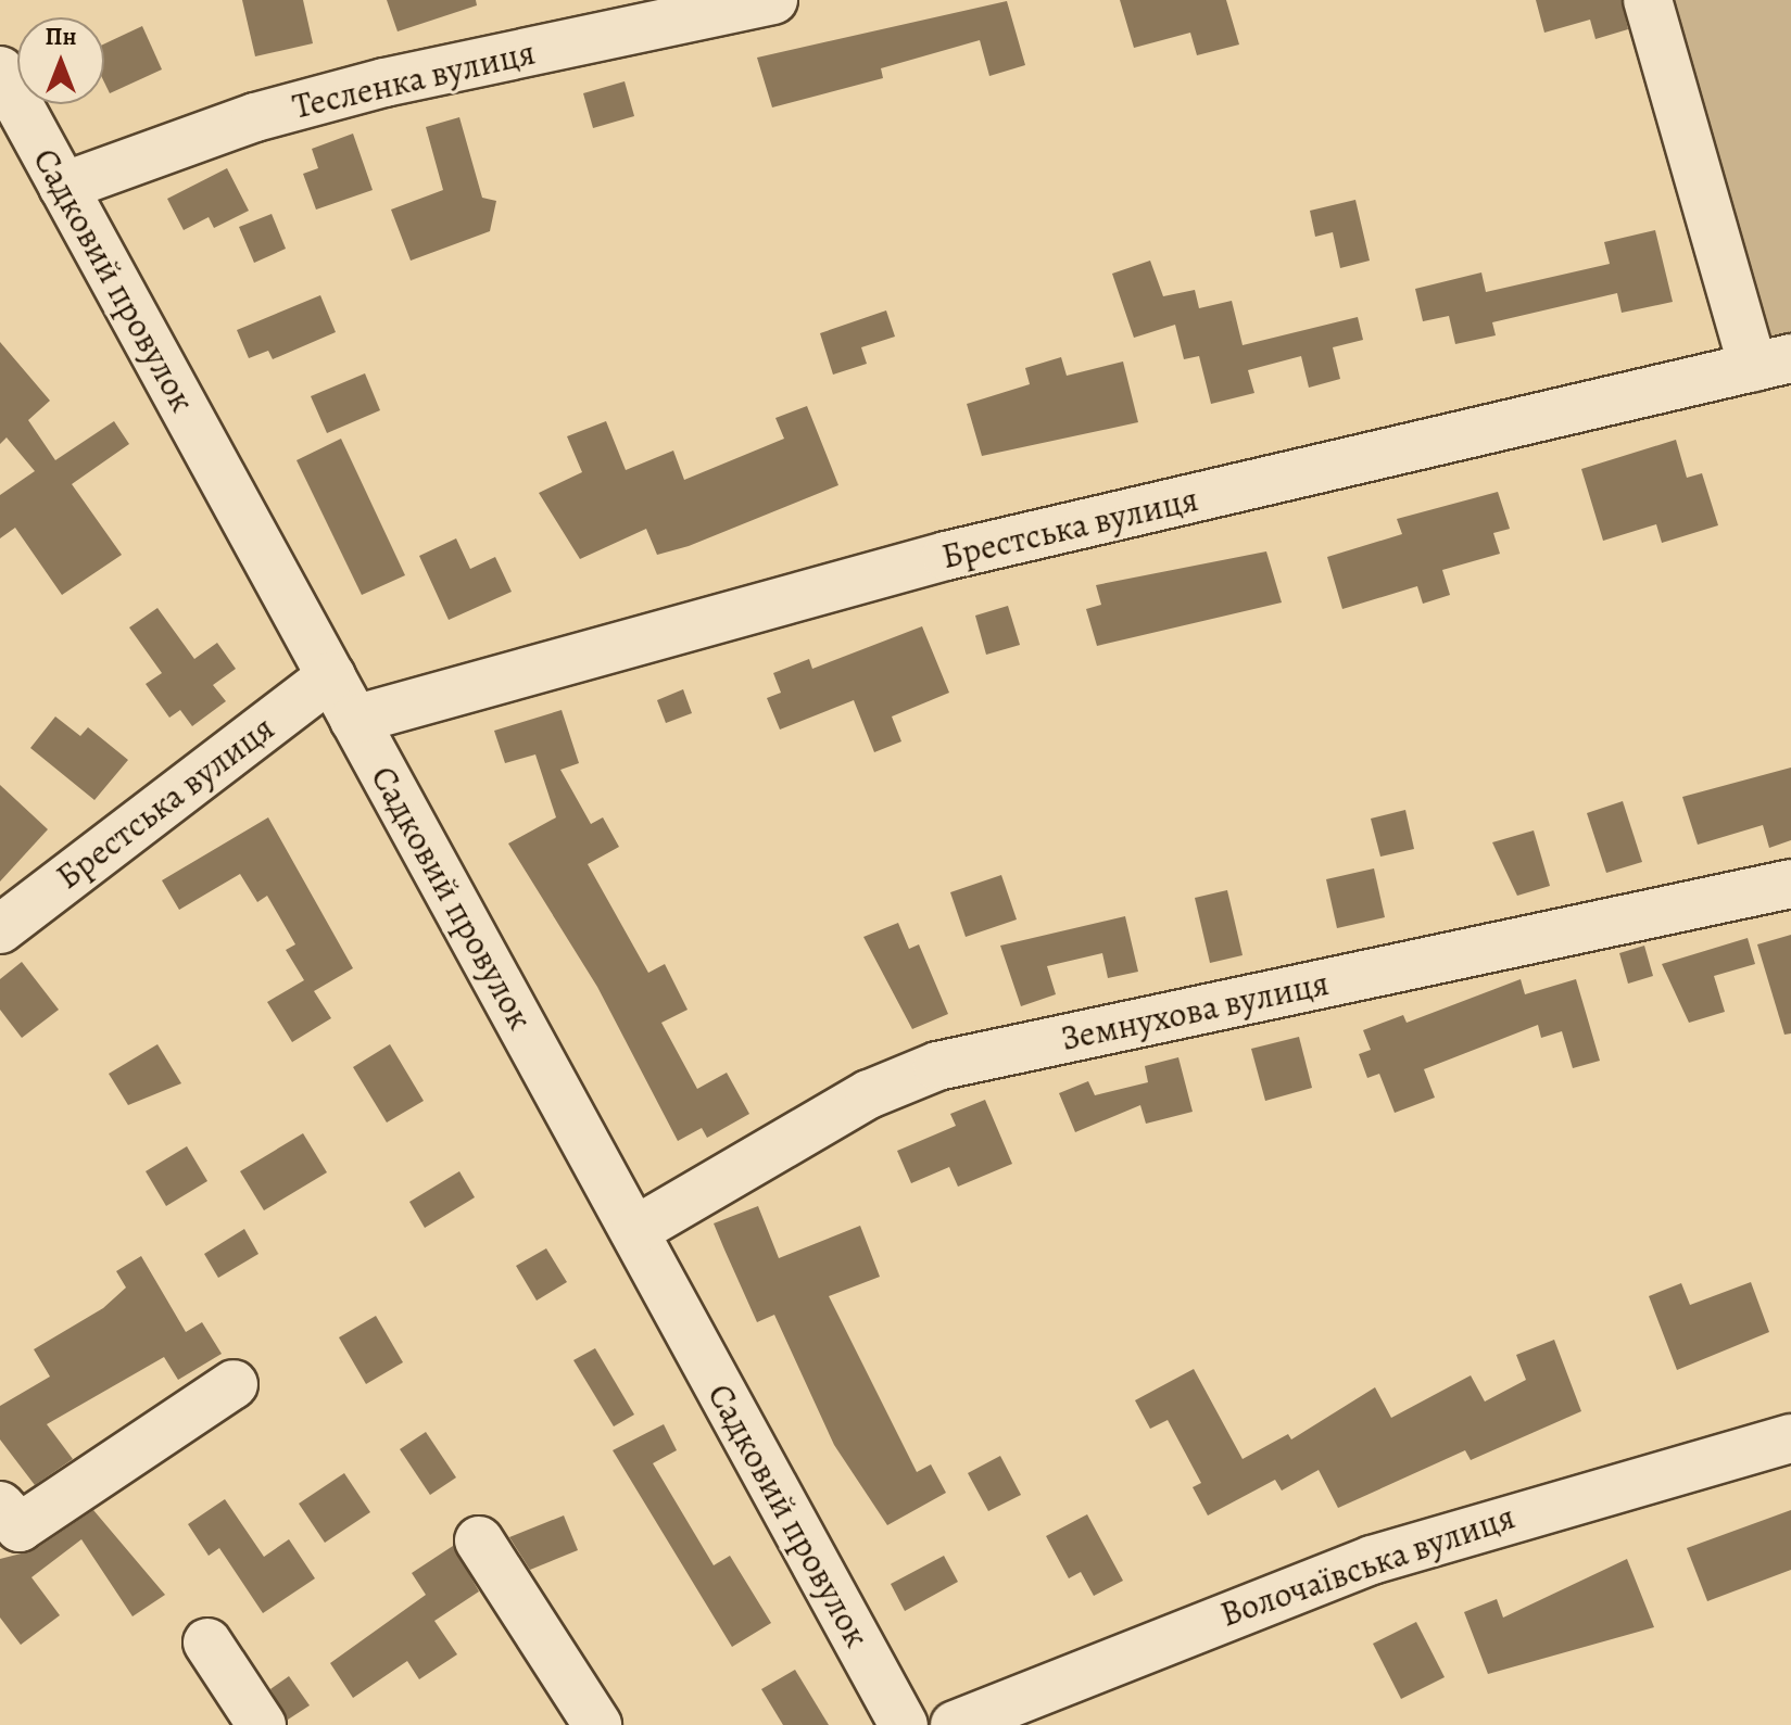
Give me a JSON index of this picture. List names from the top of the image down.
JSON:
{
  "streets": {
    "street": [
      "Тесленка вулиця",
      "Садковий провулок",
      "Брестська вулиця",
      "Земнухова вулиця",
      "Волочаївська вулиця"
    ]
  },
  "crossings": [
    ["Тесленка вулиця", "Садковий провулок"],
    ["Садковий провулок", "Брестська вулиця"],
    ["Садковий провулок", "Земнухова вулиця"]
  ],
  "north": "top"
}
